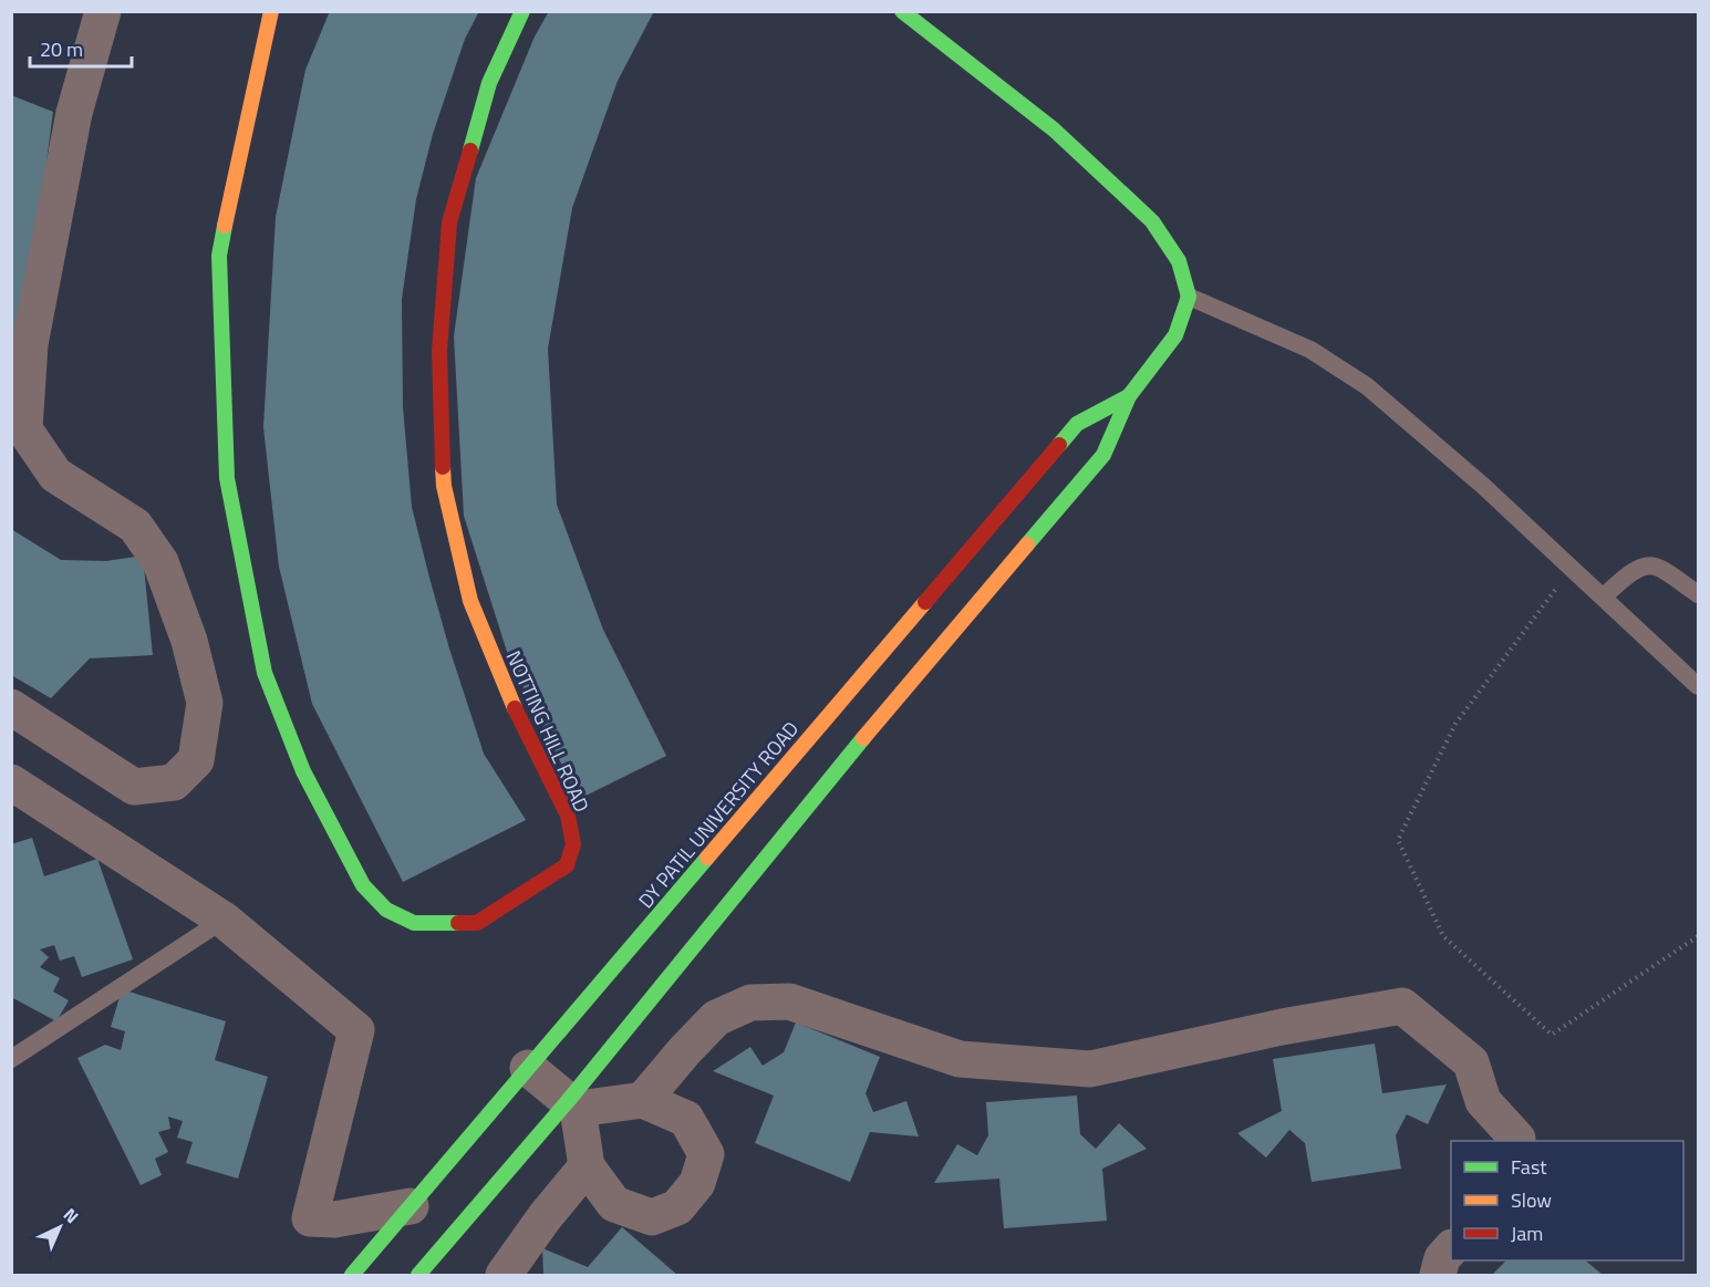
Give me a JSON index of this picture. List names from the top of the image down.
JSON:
{
  "streets": {
    "street": ["NOTTING HILL ROAD", "DY PATIL UNIVERSITY ROAD"]
  },
  "legend": ["Fast", "Slow", "Jam"],
  "scale_bar": "20 m",
  "north": "top right"
}
